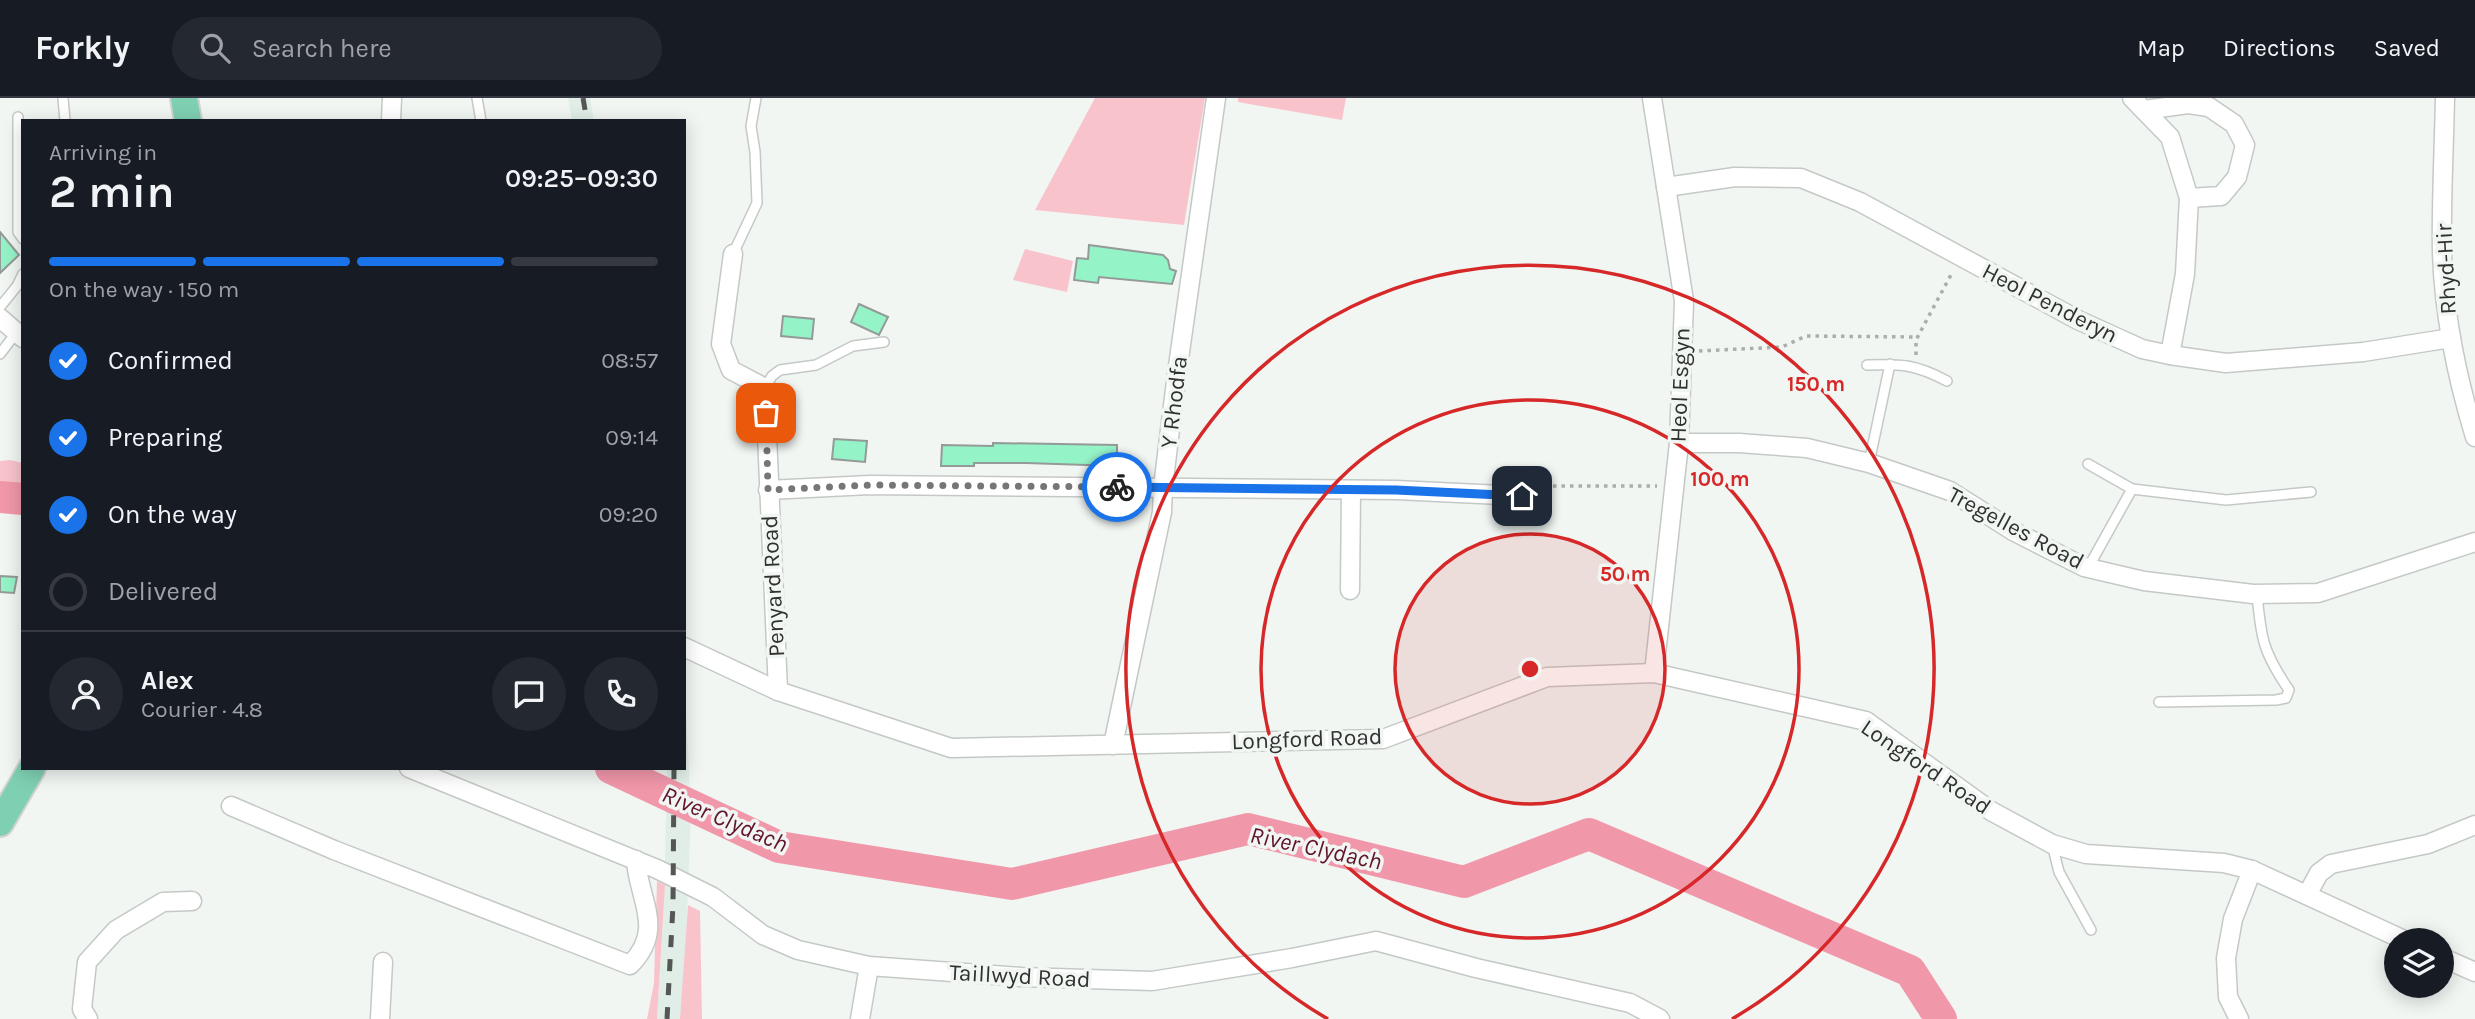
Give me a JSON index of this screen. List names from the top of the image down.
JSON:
{
  "streets": {
    "street": [
      "Rhyd-Hir",
      "Heol Penderyn",
      "Heol Esgyn",
      "Y Rhodfa",
      "Tregelles Road",
      "Penyard Road",
      "Longford Road",
      "Taillwyd Road"
    ]
  },
  "crossings": [
    ["Rhyd-Hir", "Heol Penderyn"],
    ["Heol Penderyn", "Heol Esgyn"],
    ["Heol Esgyn", "Tregelles Road"],
    ["Heol Esgyn", "Longford Road"],
    ["Y Rhodfa", "Longford Road"],
    ["Penyard Road", "Longford Road"]
  ],
  "water": ["River Clydach"],
  "page": {
    "header": "Forkly",
    "search": "Search here",
    "nav": ["Map", "Directions", "Saved"],
    "heading": ["2 min", "Arriving in", "09:25–09:30"],
    "panel": ["Alex", "Courier · 4.8"],
    "bar": "On the way · 150 m",
    "list": [
      ["Confirmed", "08:57"],
      ["Preparing", "09:14"],
      ["On the way", "09:20"],
      "Delivered"
    ]
  },
  "rings": ["150 m", "100 m", "50 m"]
}
